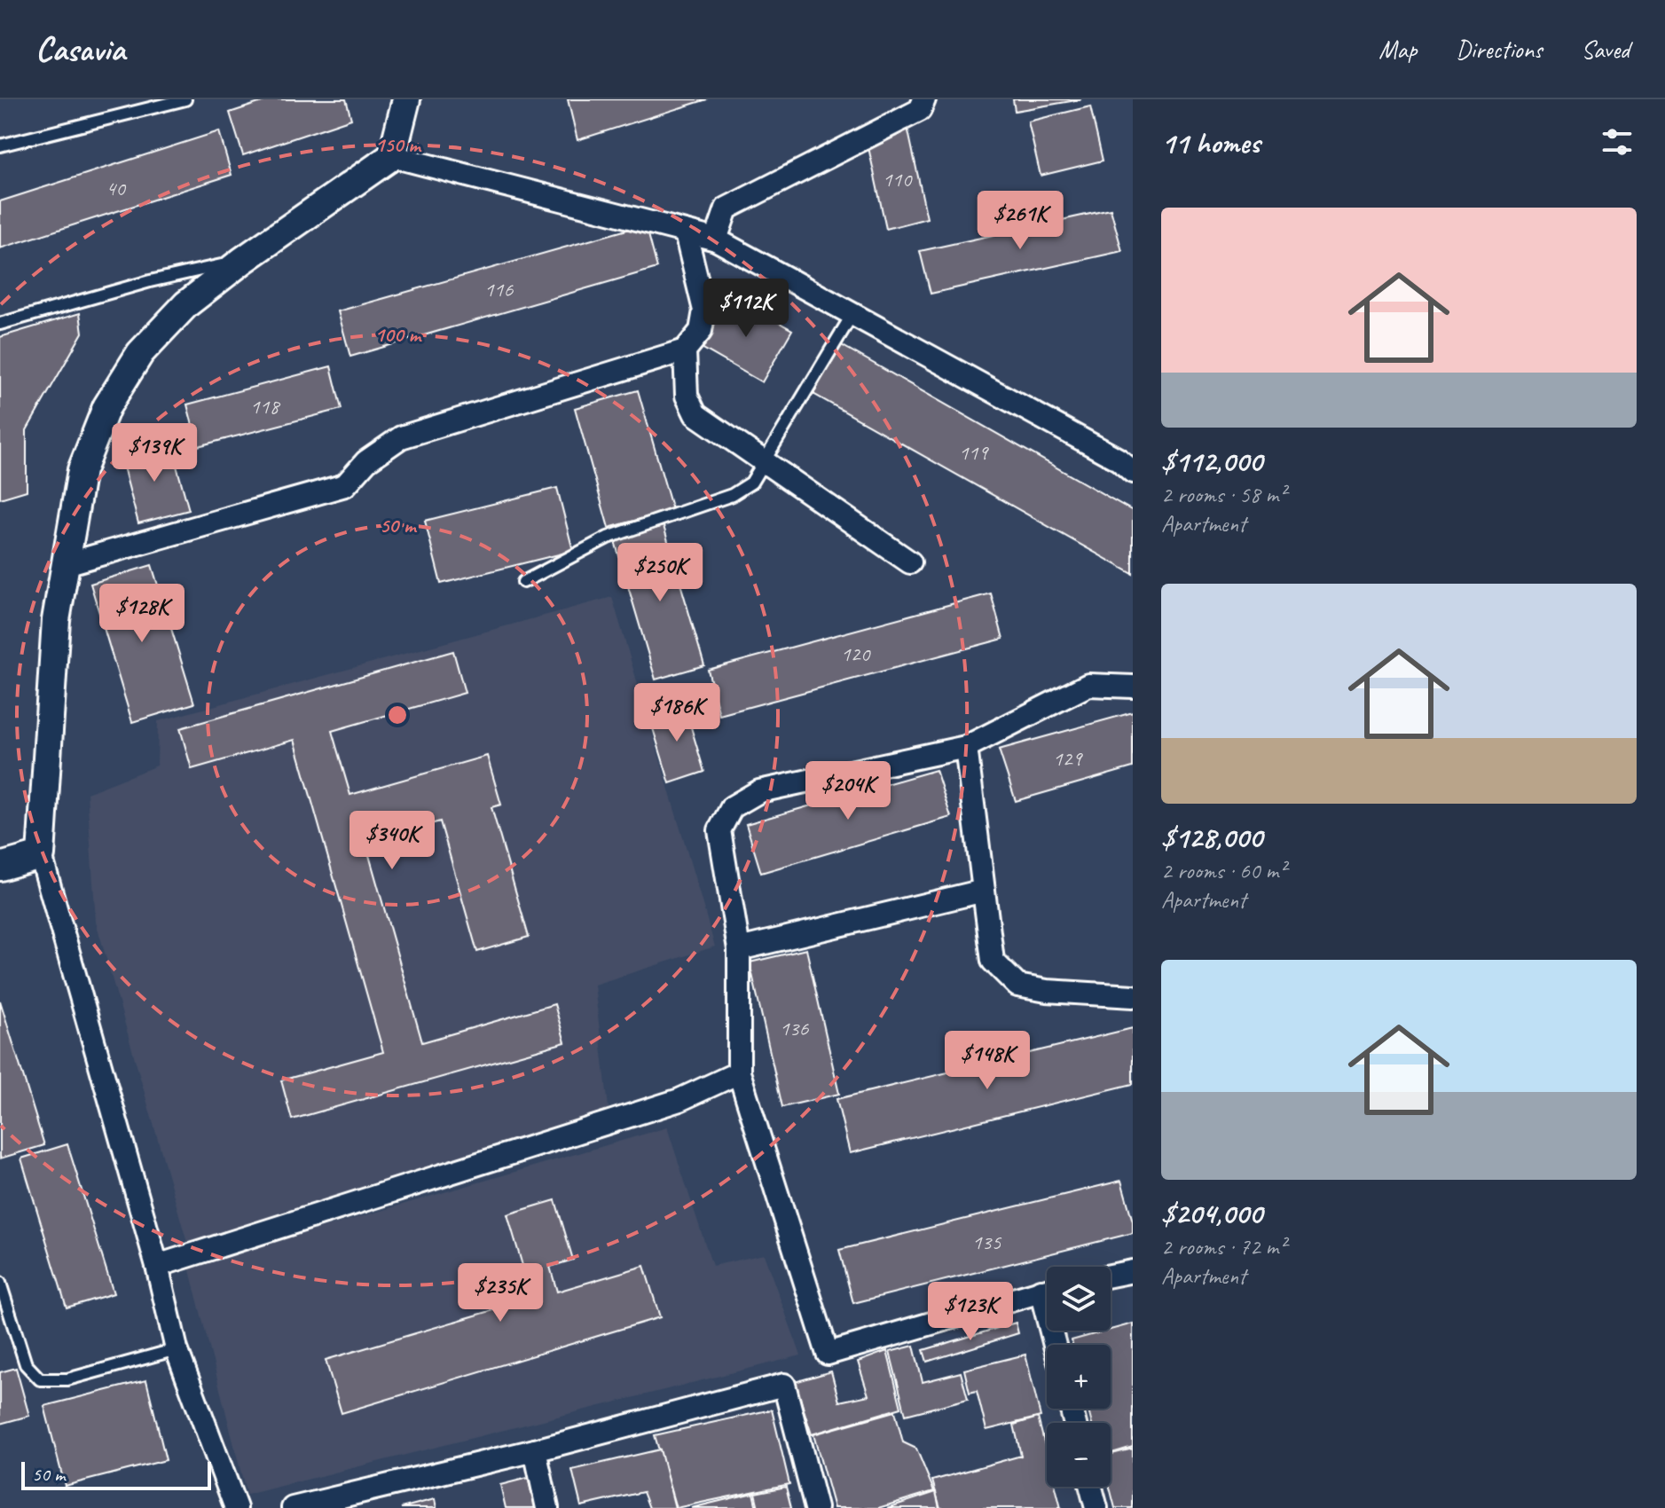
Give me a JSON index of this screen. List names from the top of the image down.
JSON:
{
  "house_numbers": [
    "110",
    "40",
    "116",
    "118",
    "119",
    "120",
    "129",
    "136",
    "135"
  ],
  "scale_bar": "50 m",
  "page": {
    "header": "Casavia",
    "nav": ["Map", "Directions", "Saved"],
    "heading": "11 homes",
    "list": [
      {
        "name": "$112,000",
        "note": "2 rooms · 58 m² · Apartment"
      },
      {
        "name": "$128,000",
        "note": "2 rooms · 60 m² · Apartment"
      },
      {
        "name": "$204,000",
        "note": "2 rooms · 72 m² · Apartment"
      }
    ],
    "price": [
      "$261K",
      "$112K",
      "$139K",
      "$250K",
      "$128K",
      "$186K",
      "$204K",
      "$340K",
      "$148K",
      "$235K",
      "$123K"
    ],
    "map_buttons": ["+", "−"],
    "scale": "50 m"
  },
  "rings": ["150 m", "100 m", "50 m"]
}
